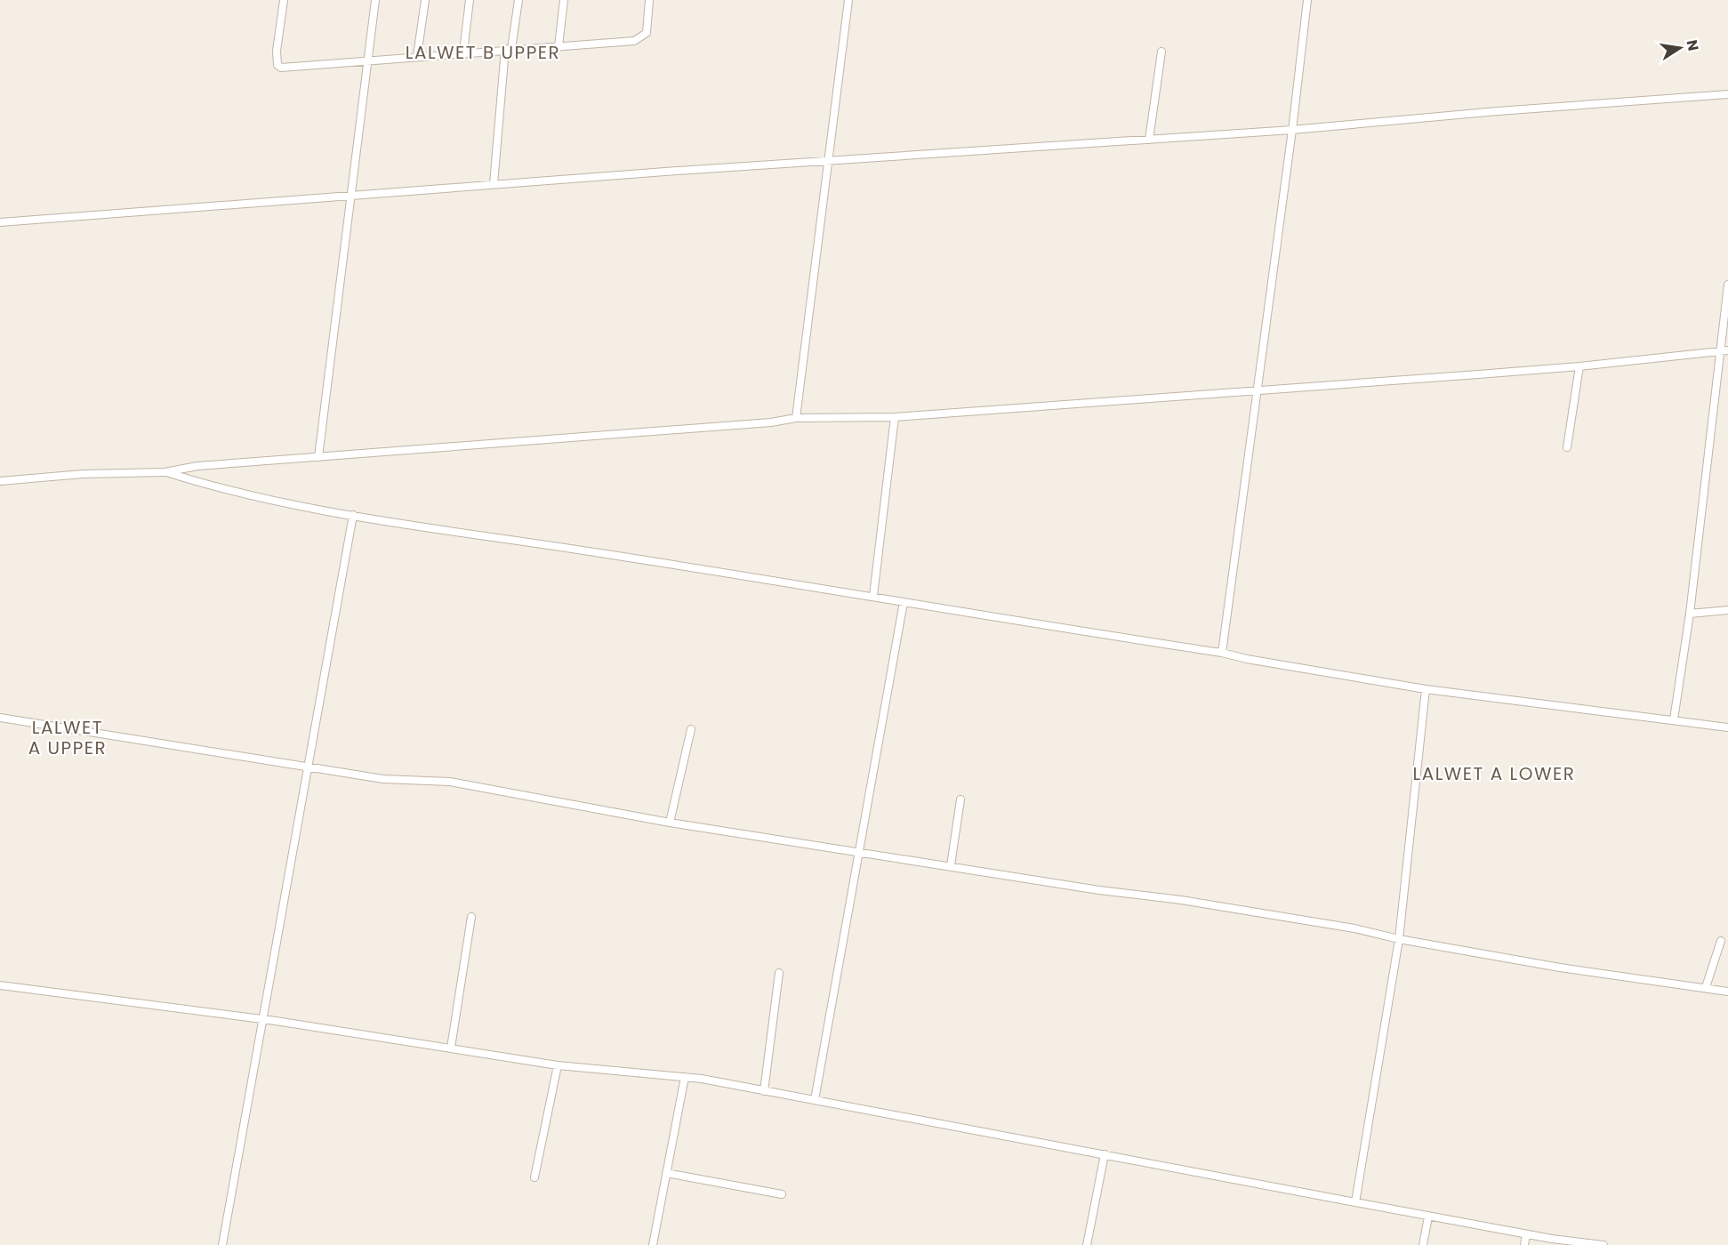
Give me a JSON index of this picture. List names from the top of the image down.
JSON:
{
  "districts": ["LALWET B UPPER", "LALWET A UPPER", "LALWET A LOWER"],
  "north": "right"
}
